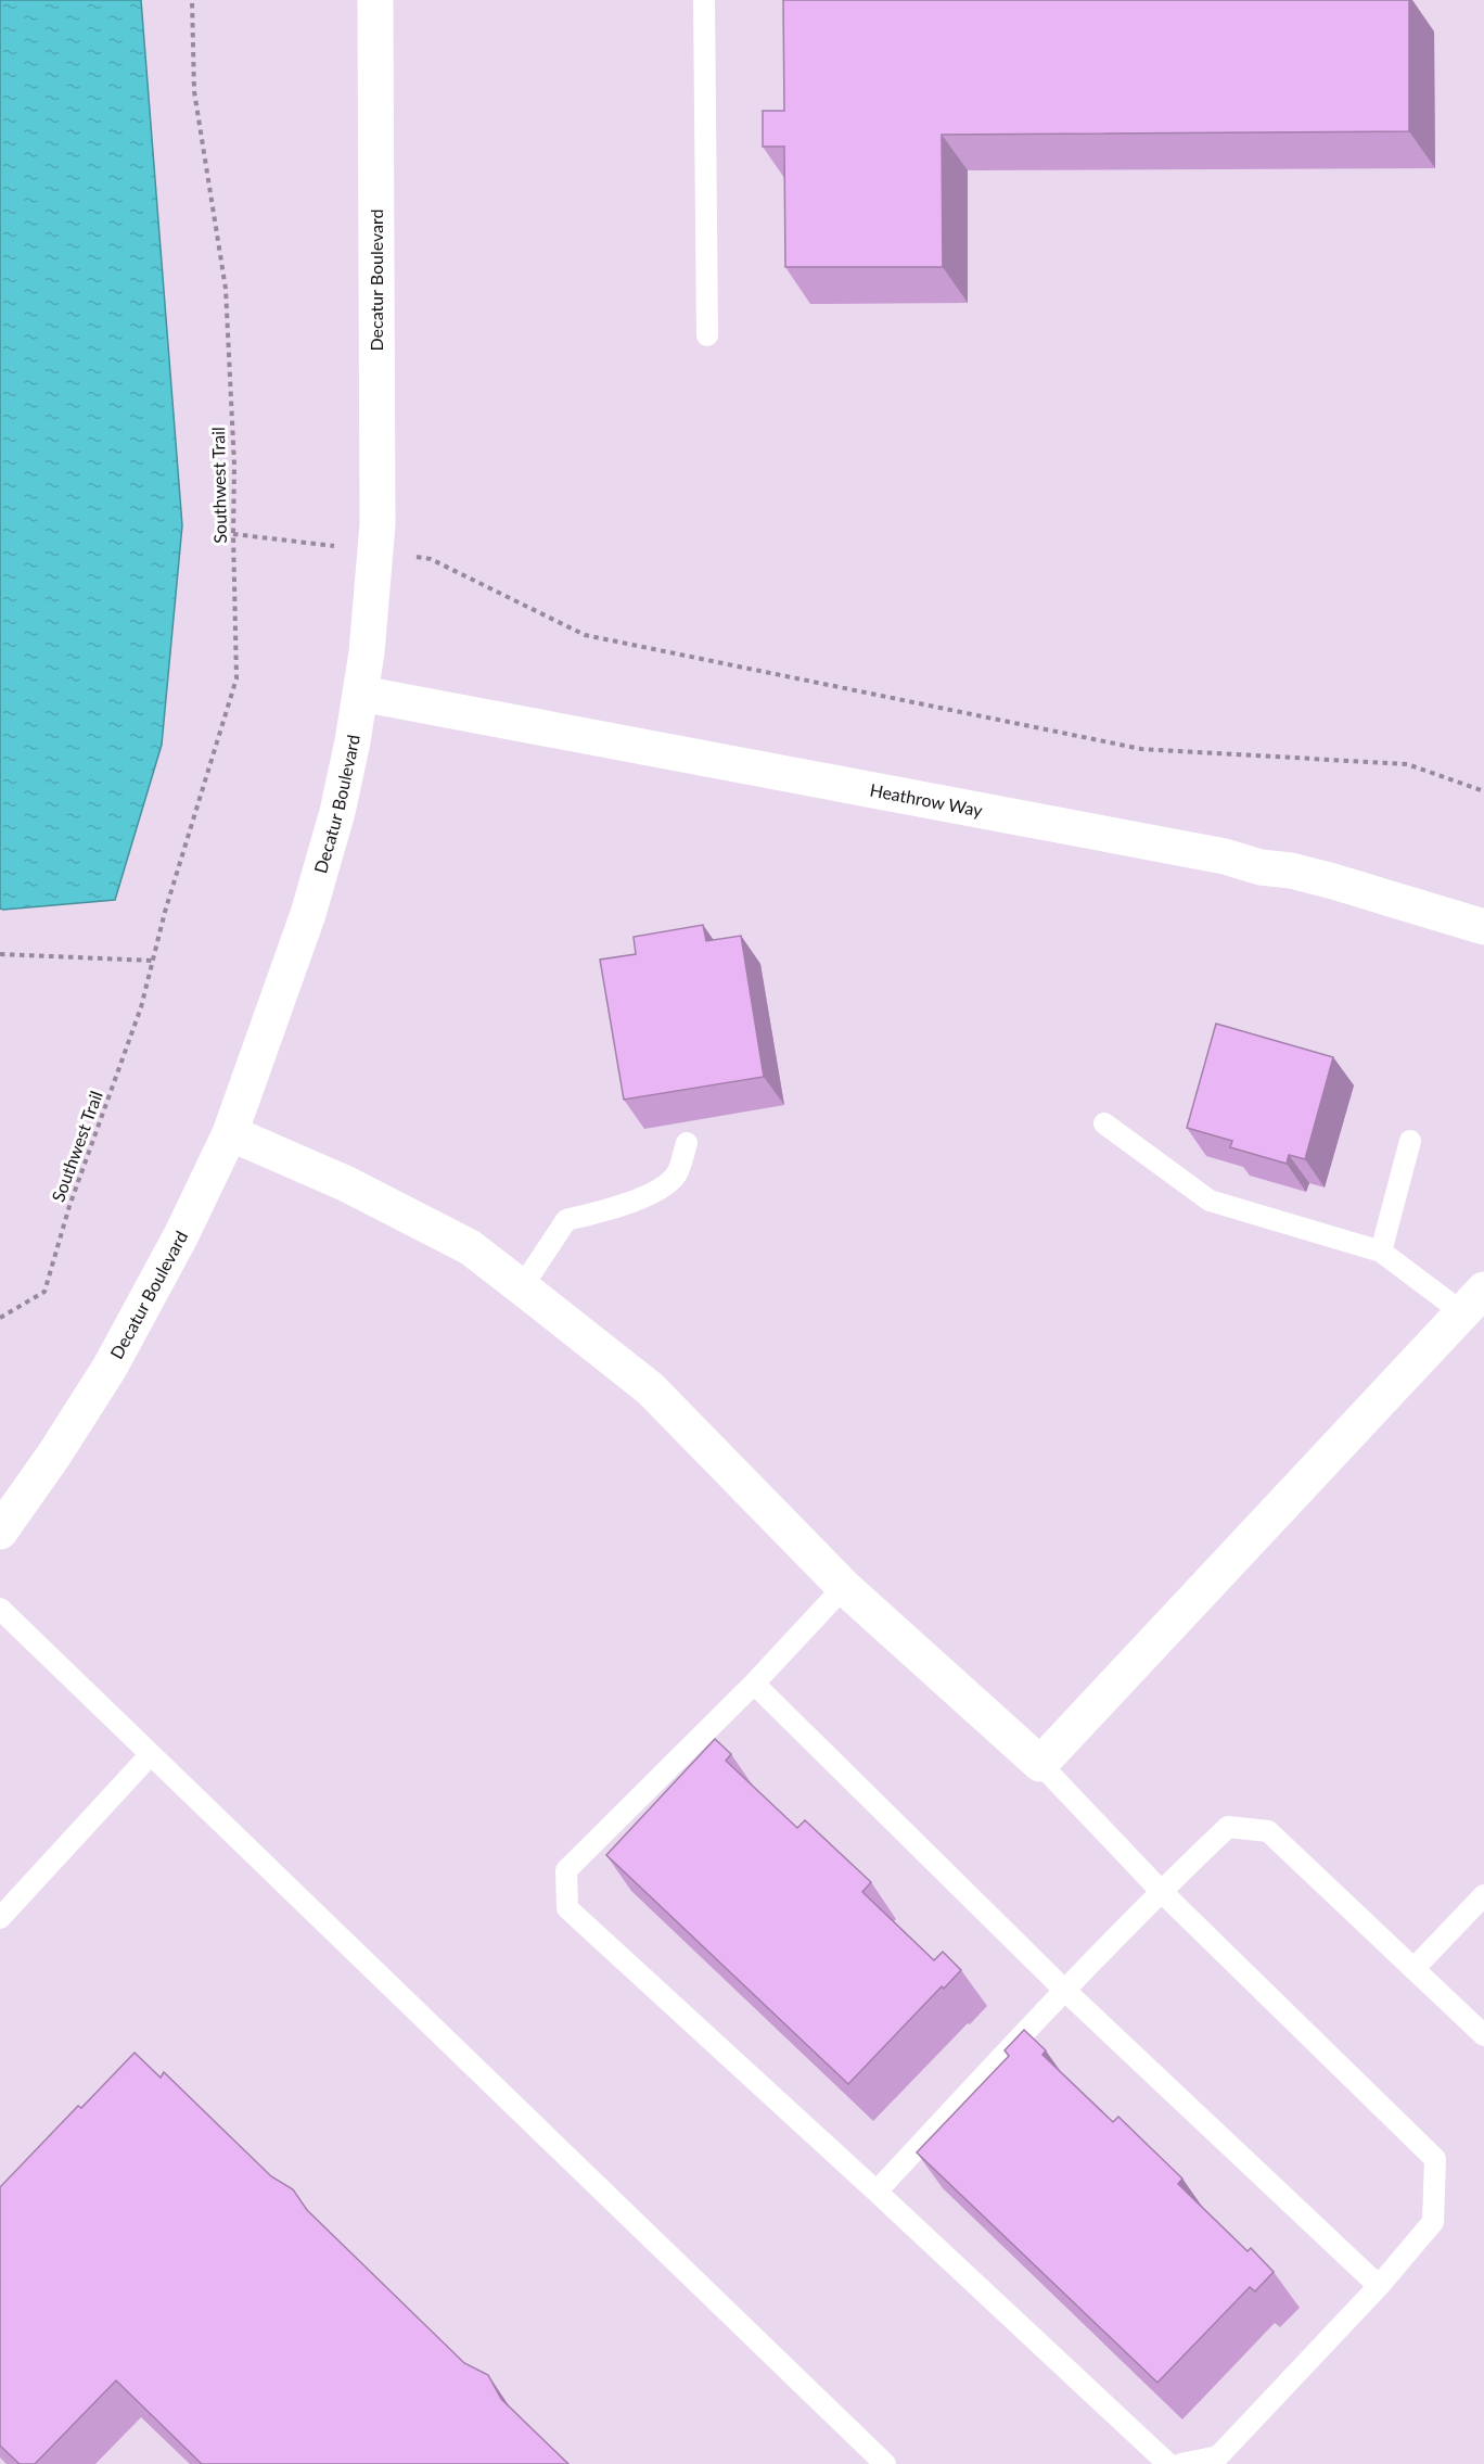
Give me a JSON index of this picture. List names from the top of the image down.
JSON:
{
  "streets": {
    "street": ["Decatur Boulevard", "Heathrow Way"],
    "path": ["Southwest Trail"]
  },
  "crossings": [
    ["Decatur Boulevard", "Heathrow Way"]
  ]
}
